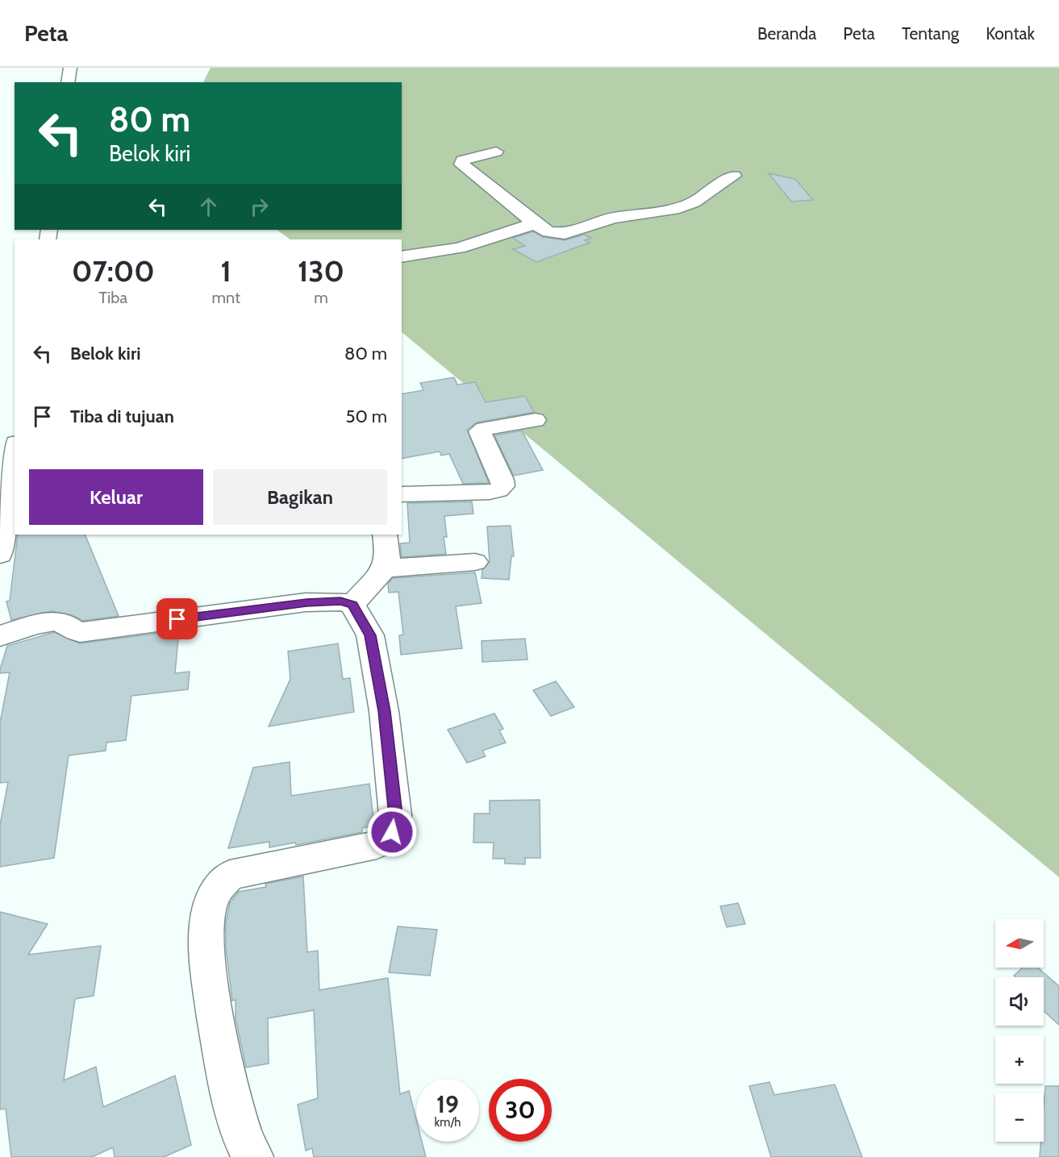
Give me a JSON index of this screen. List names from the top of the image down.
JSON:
{
  "north": "left",
  "page": {
    "header": "Peta",
    "nav": [
      "Beranda",
      "Peta",
      "Tentang",
      "Kontak"
    ],
    "turn": ["80 m", "Belok kiri"],
    "eta": [
      "07:00",
      "Tiba",
      "1",
      "mnt",
      "130",
      "m"
    ],
    "list": [
      {
        "name": "Belok kiri",
        "value": "80 m"
      },
      {
        "name": "Tiba di tujuan",
        "value": "50 m"
      }
    ],
    "buttons": ["Keluar", "Bagikan"],
    "map_buttons": ["+", "−"],
    "speed": "19 km/h",
    "limit": "30"
  }
}
